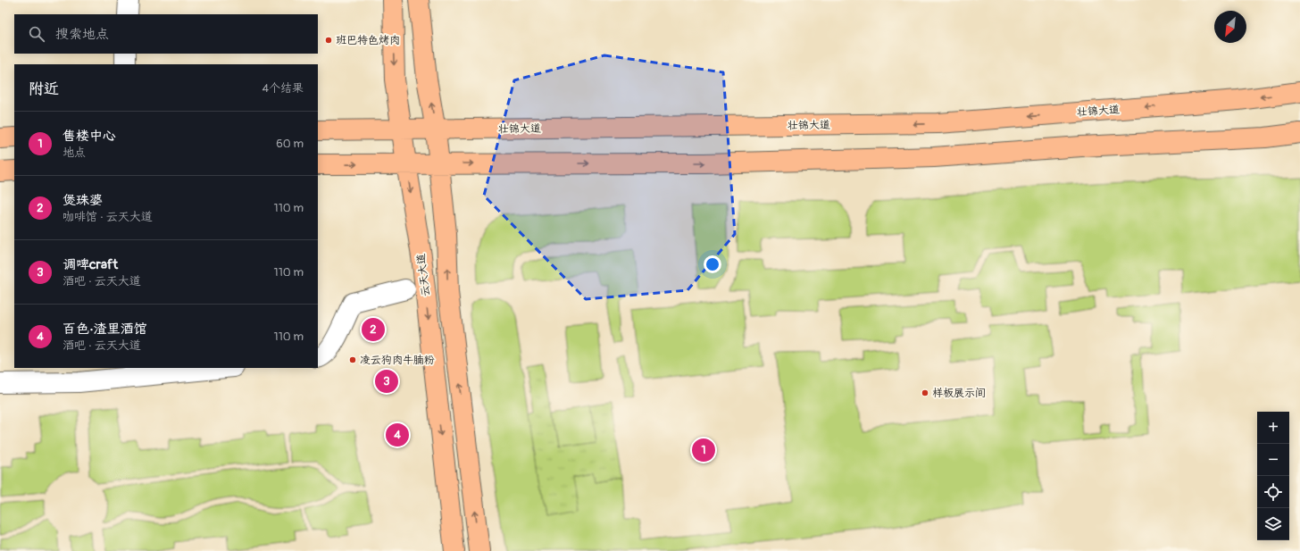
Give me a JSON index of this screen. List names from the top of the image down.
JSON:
{
  "streets": {
    "main road": ["壮锦大道", "云天大道"]
  },
  "crossings": [
    ["壮锦大道", "云天大道"]
  ],
  "places": ["班巴特色烤肉", "凌云狗肉牛腩粉", "样板展示间"],
  "north": "bottom left",
  "page": {
    "search": "搜索地点",
    "heading": ["附近", "4个结果"],
    "list": [
      {
        "mark": "1",
        "name": "售楼中心",
        "note": "地点",
        "value": "60 m"
      },
      {
        "mark": "2",
        "name": "煲珠婆",
        "note": "咖啡馆 · 云天大道",
        "value": "110 m"
      },
      {
        "mark": "3",
        "name": "调啤craft",
        "note": "酒吧 · 云天大道",
        "value": "110 m"
      },
      {
        "mark": "4",
        "name": "百色·渣里酒馆",
        "note": "酒吧 · 云天大道",
        "value": "110 m"
      }
    ],
    "pins": [
      "2",
      "3",
      "4",
      "1"
    ],
    "map_buttons": ["+", "−"]
  }
}
